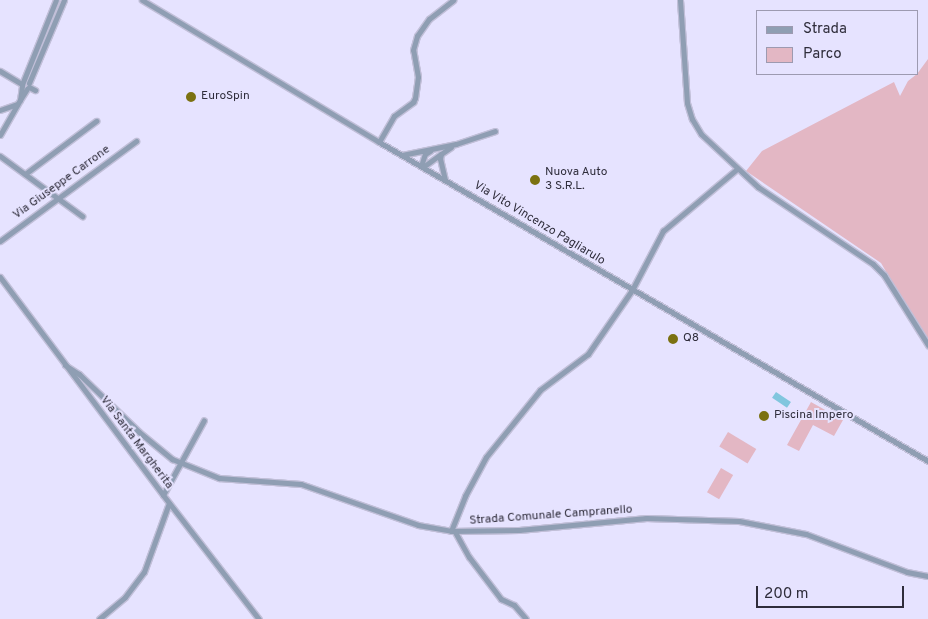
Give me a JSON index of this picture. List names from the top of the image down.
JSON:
{
  "streets": {
    "street": [
      "Via Giuseppe Carrone",
      "Via Vito Vincenzo Pagliarulo",
      "Via Santa Margherita",
      "Strada Comunale Campranello"
    ]
  },
  "crossings": [
    ["Via Santa Margherita", "Strada Comunale Campranello"]
  ],
  "places": [
    "EuroSpin",
    "Nuova Auto 3 S.R.L.",
    "Q8",
    "Piscina Impero"
  ],
  "legend": ["Strada", "Parco"],
  "scale_bar": "200 m"
}
